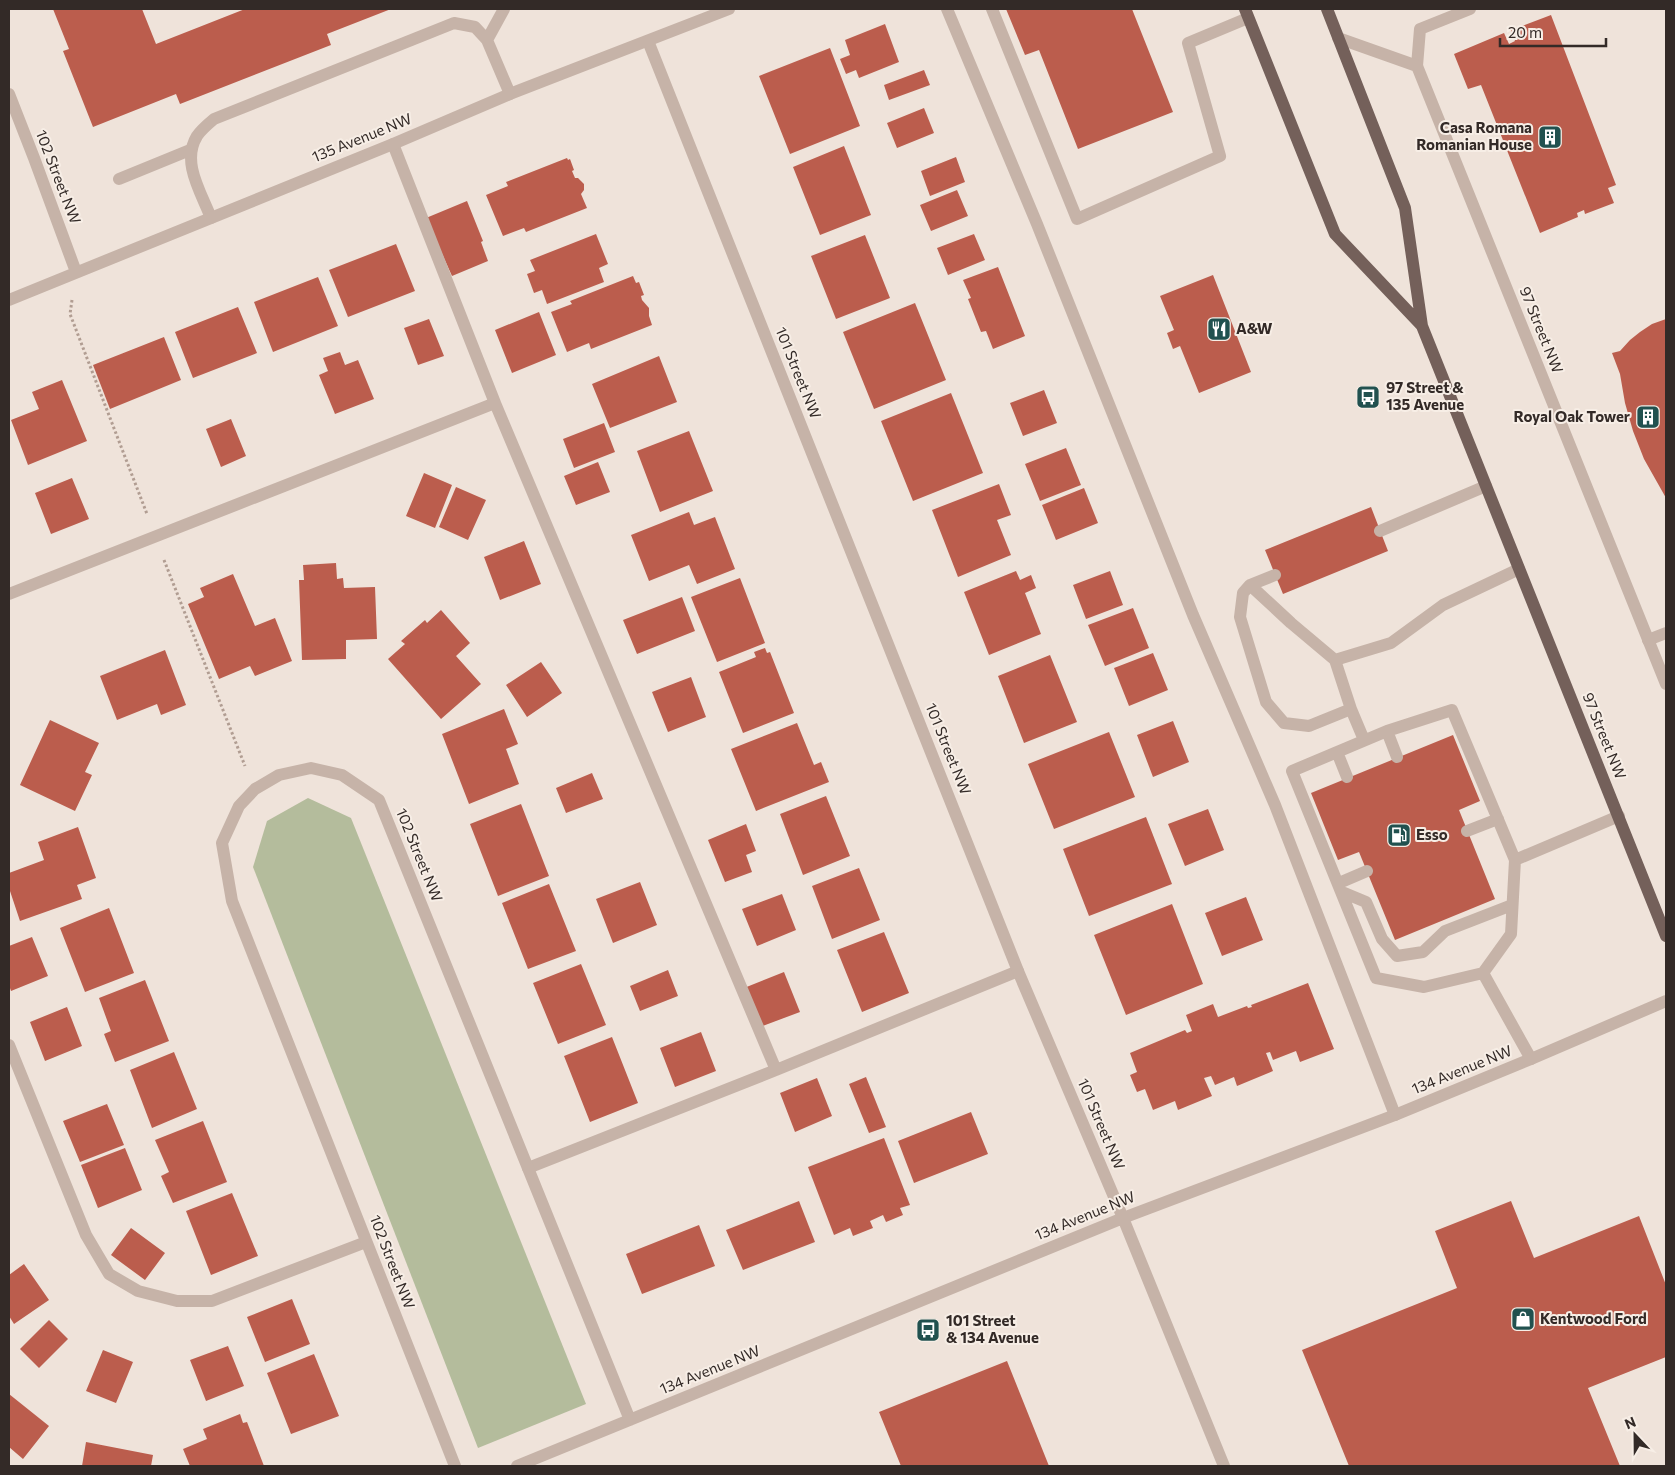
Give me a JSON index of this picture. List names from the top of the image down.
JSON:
{
  "streets": {
    "main road": ["97 Street NW"],
    "street": [
      "135 Avenue NW",
      "102 Street NW",
      "101 Street NW",
      "134 Avenue NW"
    ]
  },
  "crossings": [
    ["135 Avenue NW", "102 Street NW"],
    ["135 Avenue NW", "101 Street NW"],
    ["102 Street NW", "134 Avenue NW"],
    ["101 Street NW", "134 Avenue NW"]
  ],
  "places": {
    "building": ["Casa Romana Romanian House", "Royal Oak Tower"],
    "restaurant": ["A&W"],
    "bus stop": ["97 Street & 135 Avenue", "101 Street & 134 Avenue"],
    "fuel station": ["Esso"],
    "shop": ["Kentwood Ford"]
  },
  "scale_bar": "20 m",
  "north": "top"
}
